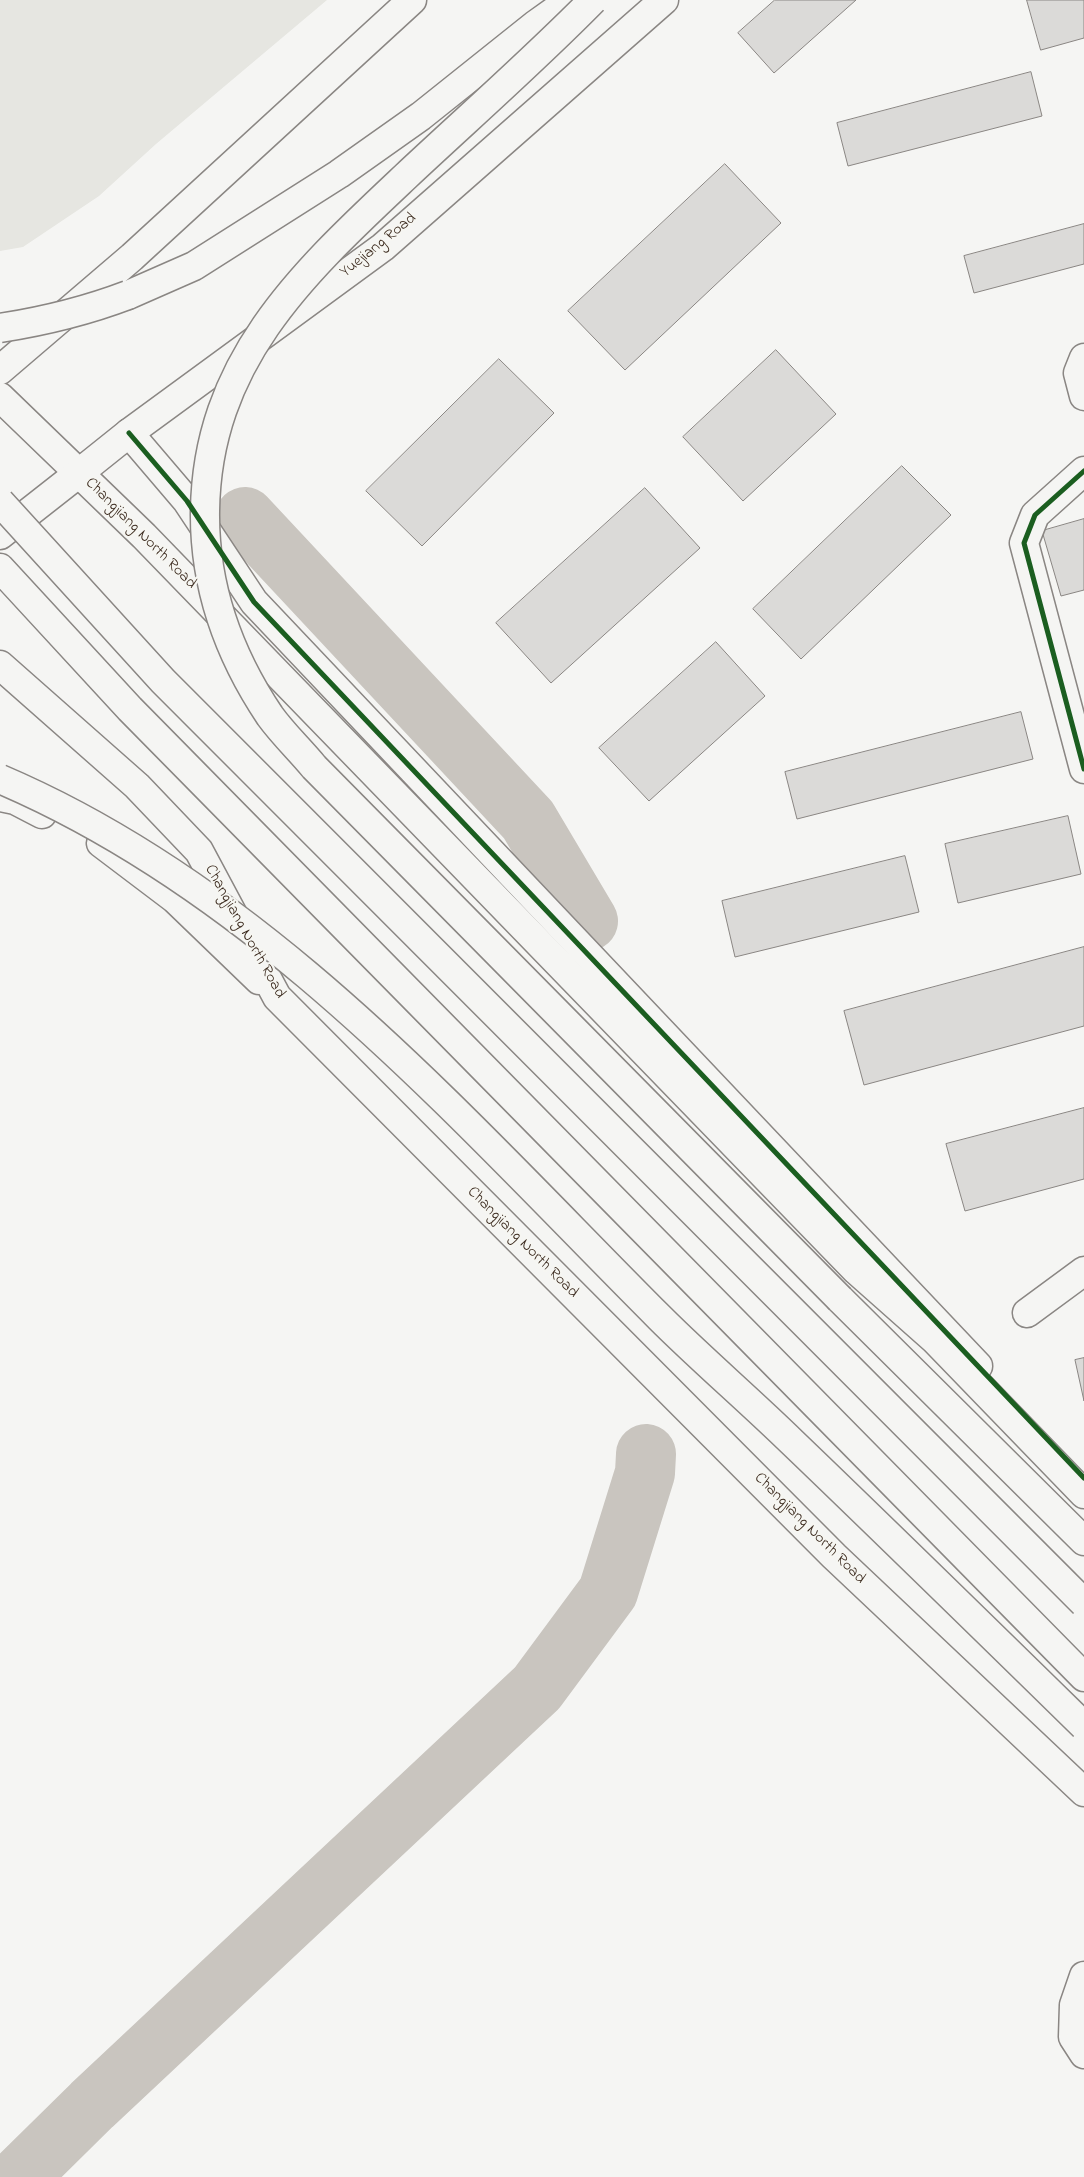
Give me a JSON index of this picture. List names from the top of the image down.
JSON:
{
  "streets": {
    "main road": ["Yuejiang Road", "Changjiang North Road"]
  },
  "crossings": [
    ["Yuejiang Road", "Changjiang North Road"]
  ]
}
